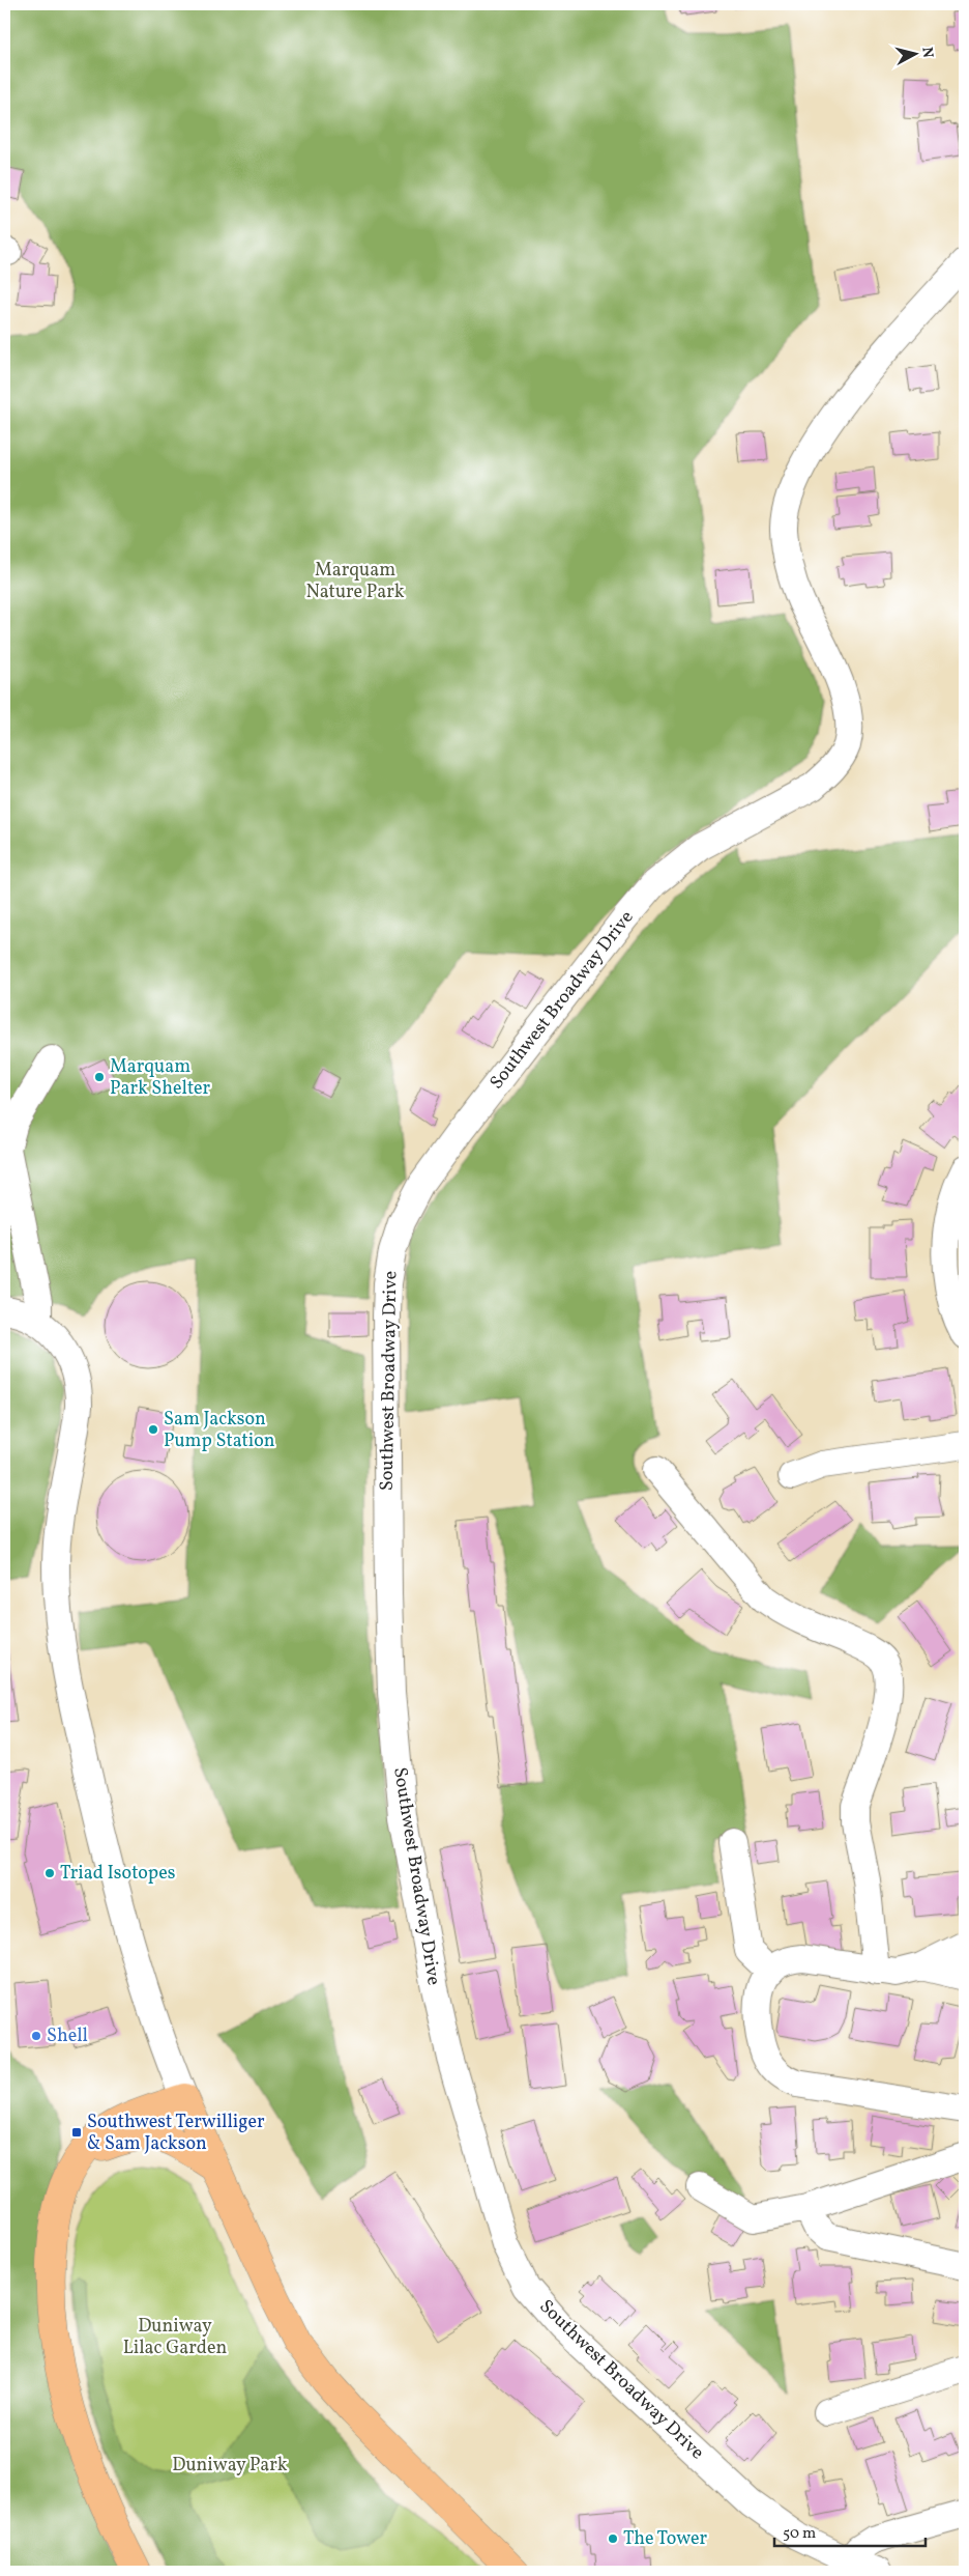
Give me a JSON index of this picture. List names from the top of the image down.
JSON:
{
  "streets": {
    "street": ["Southwest Broadway Drive"]
  },
  "parks": ["Marquam Nature Park", "Duniway Lilac Garden", "Duniway Park"],
  "places": {
    "other": [
      "Marquam Park Shelter",
      "Sam Jackson Pump Station",
      "Triad Isotopes",
      "Shell",
      "The Tower"
    ],
    "transit": ["Southwest Terwilliger & Sam Jackson"]
  },
  "scale_bar": "50 m",
  "north": "right"
}
